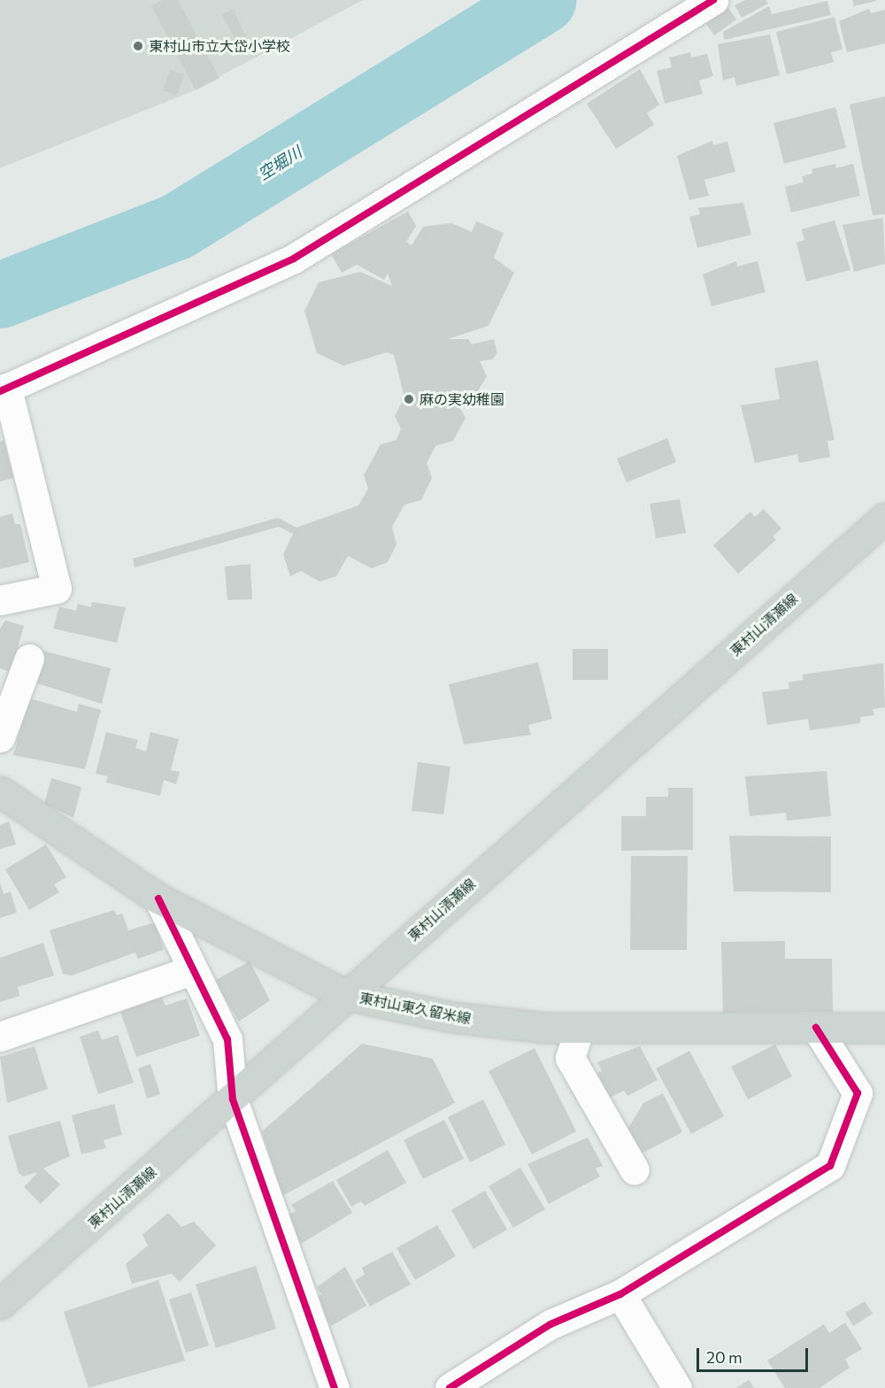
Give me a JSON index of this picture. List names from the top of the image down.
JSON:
{
  "streets": {
    "main road": ["東村山清瀬線", "東村山東久留米線"]
  },
  "crossings": [
    ["東村山清瀬線", "東村山東久留米線"]
  ],
  "water": ["空堀川"],
  "places": ["東村山市立大岱小学校", "麻の実幼稚園"],
  "scale_bar": "20 m"
}
